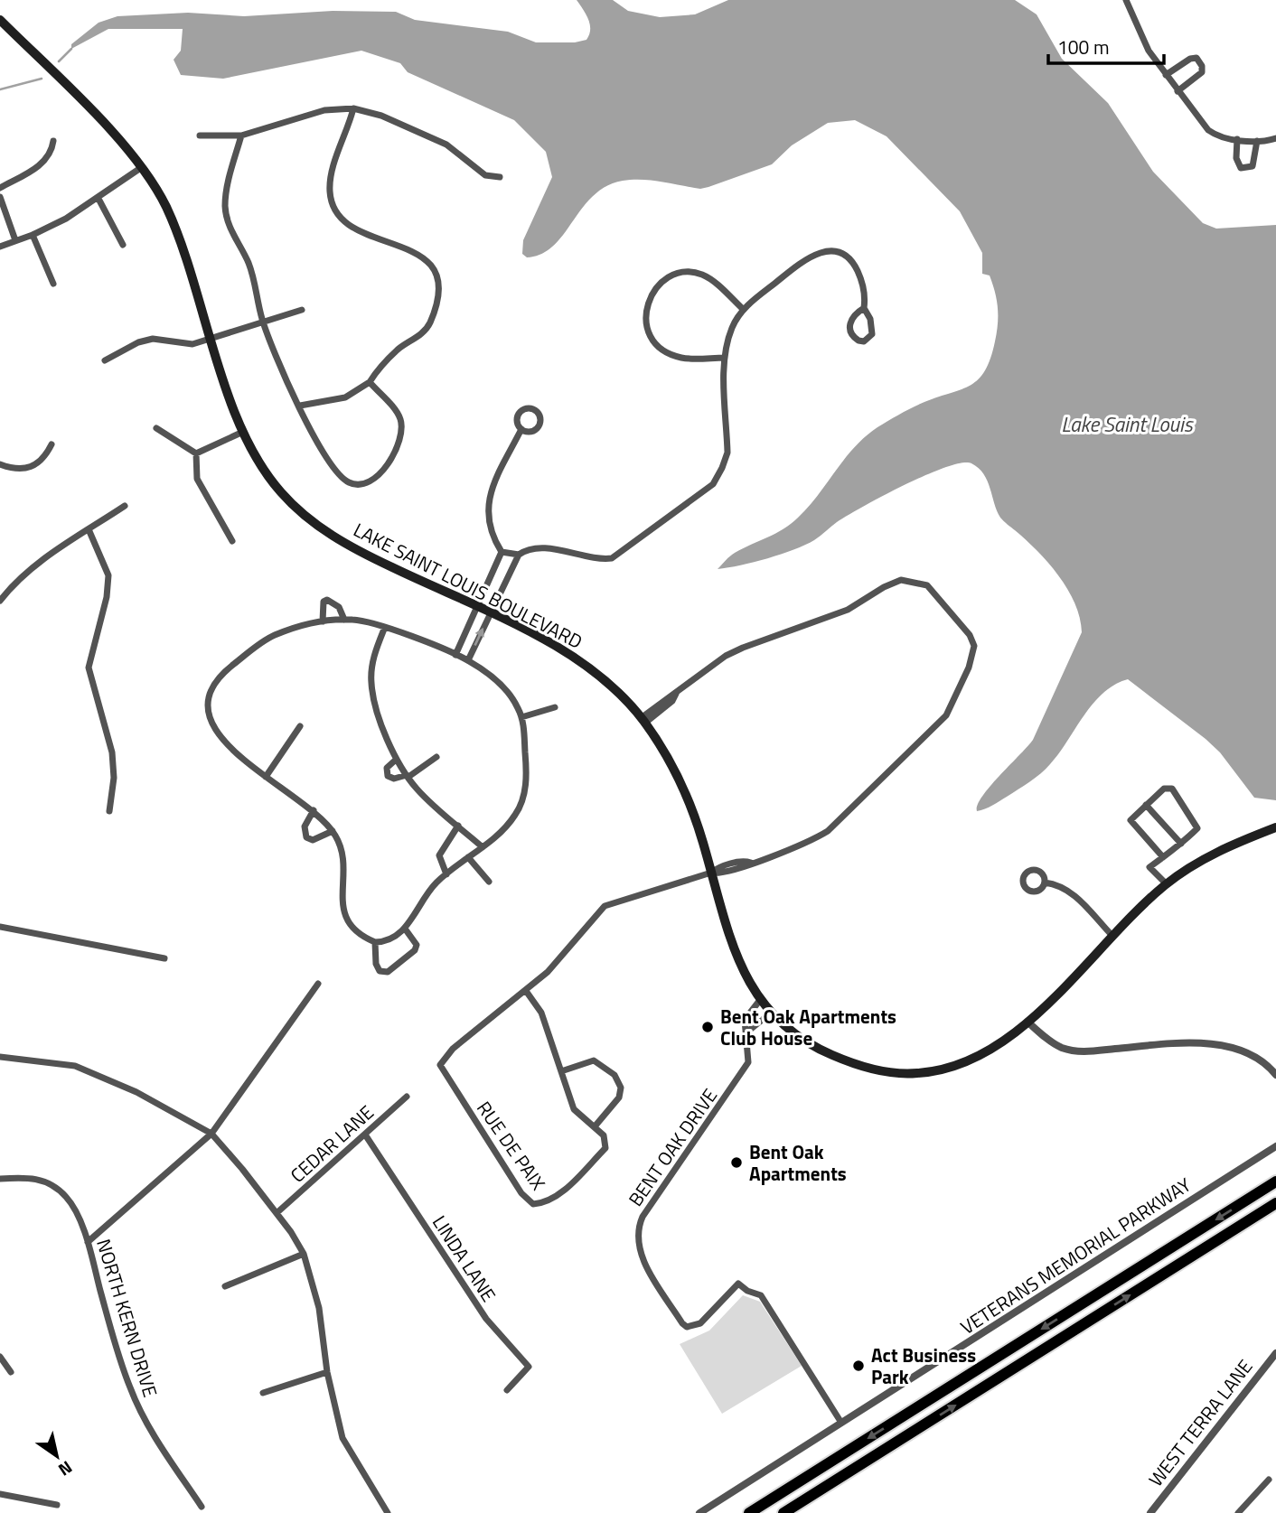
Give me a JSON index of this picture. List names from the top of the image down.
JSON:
{
  "streets": {
    "main road": ["LAKE SAINT LOUIS BOULEVARD"],
    "street": [
      "CEDAR LANE",
      "RUE DE PAIX",
      "BENT OAK DRIVE",
      "VETERANS MEMORIAL PARKWAY",
      "LINDA LANE",
      "NORTH KERN DRIVE",
      "WEST TERRA LANE"
    ]
  },
  "crossings": [
    ["LAKE SAINT LOUIS BOULEVARD", "RUE DE PAIX"],
    ["LAKE SAINT LOUIS BOULEVARD", "BENT OAK DRIVE"],
    ["CEDAR LANE", "LINDA LANE"],
    ["BENT OAK DRIVE", "VETERANS MEMORIAL PARKWAY"]
  ],
  "water": ["Lake Saint Louis"],
  "places": ["Bent Oak Apartments Club House", "Bent Oak Apartments", "Act Business Park"],
  "scale_bar": "100 m",
  "north": "bottom right"
}
